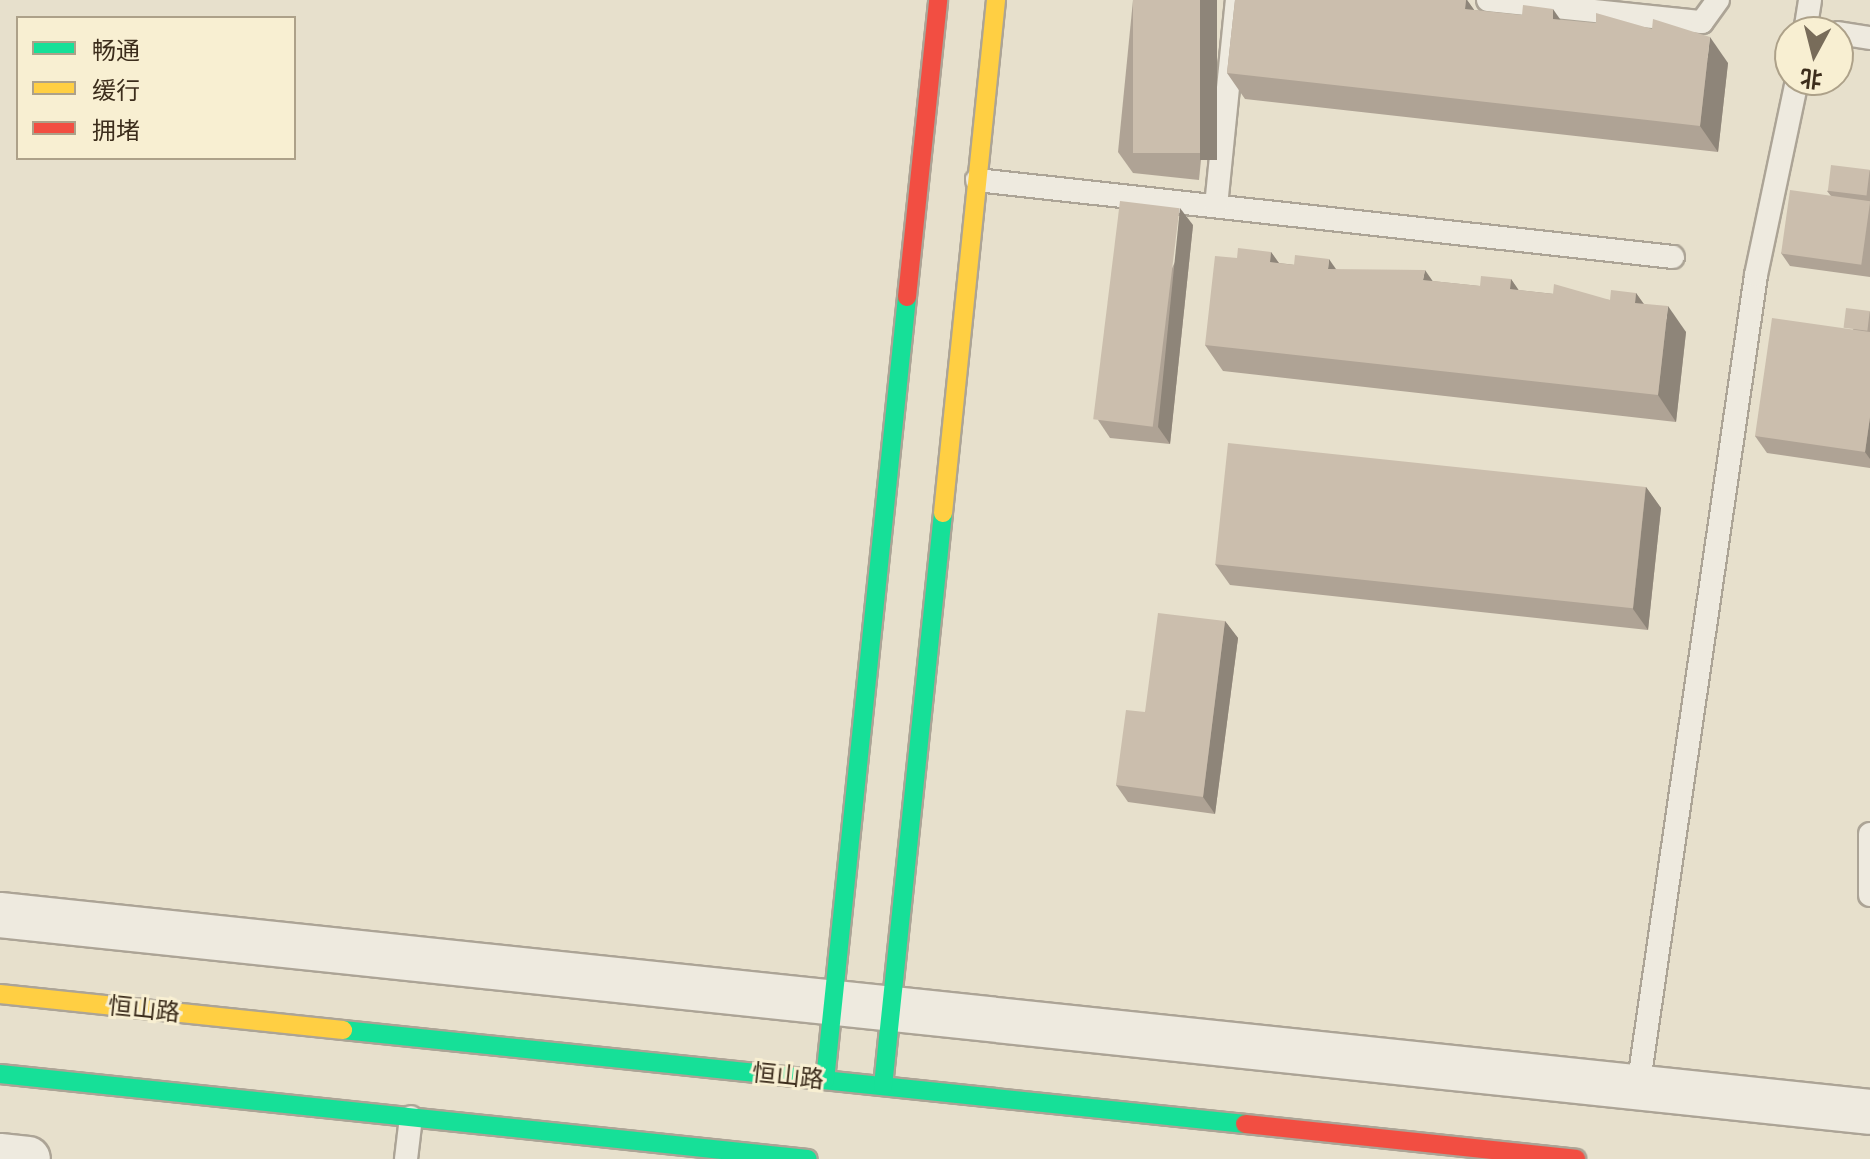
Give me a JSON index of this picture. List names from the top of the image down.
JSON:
{
  "streets": {
    "main road": ["恒山路"]
  },
  "legend": ["畅通", "缓行", "拥堵"],
  "north": "bottom"
}
